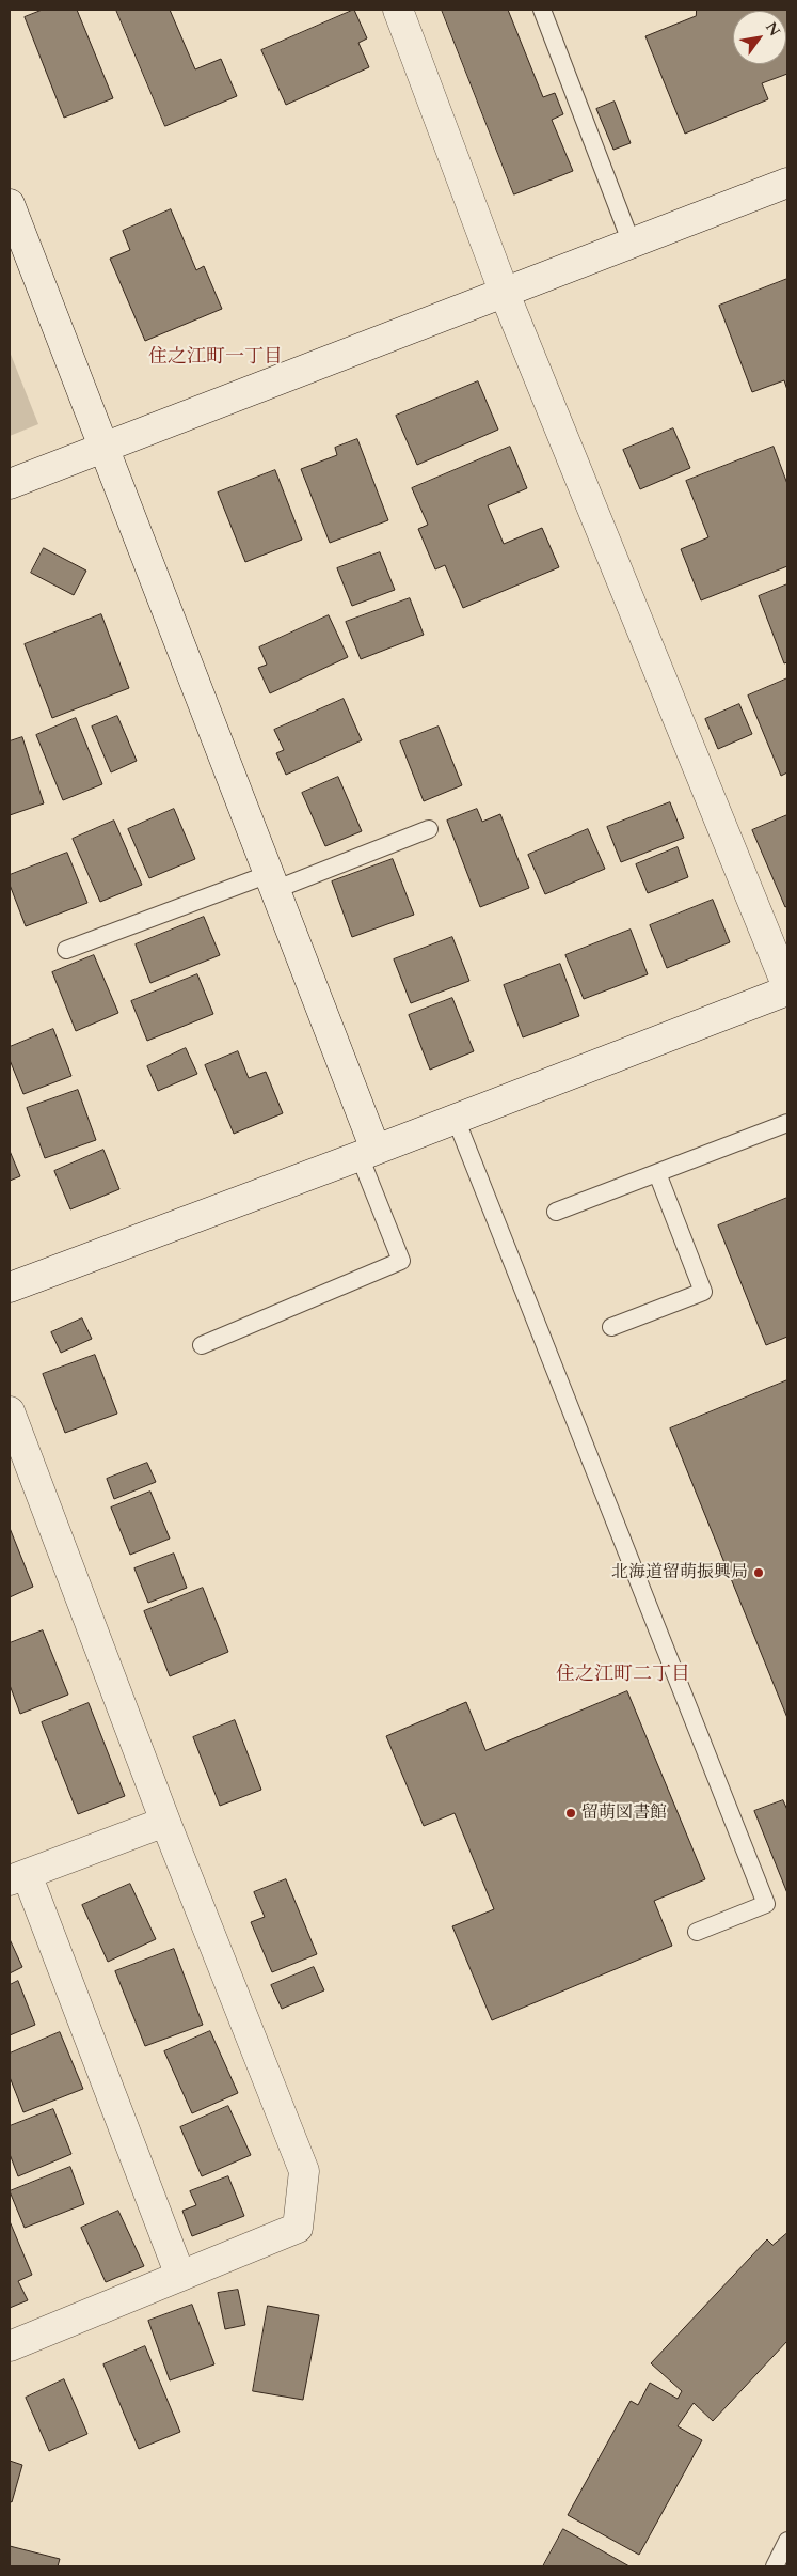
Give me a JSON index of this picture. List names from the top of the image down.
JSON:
{
  "districts": ["住之江町一丁目", "住之江町二丁目"],
  "places": ["北海道留萌振興局", "留萌図書館"],
  "north": "top right"
}
